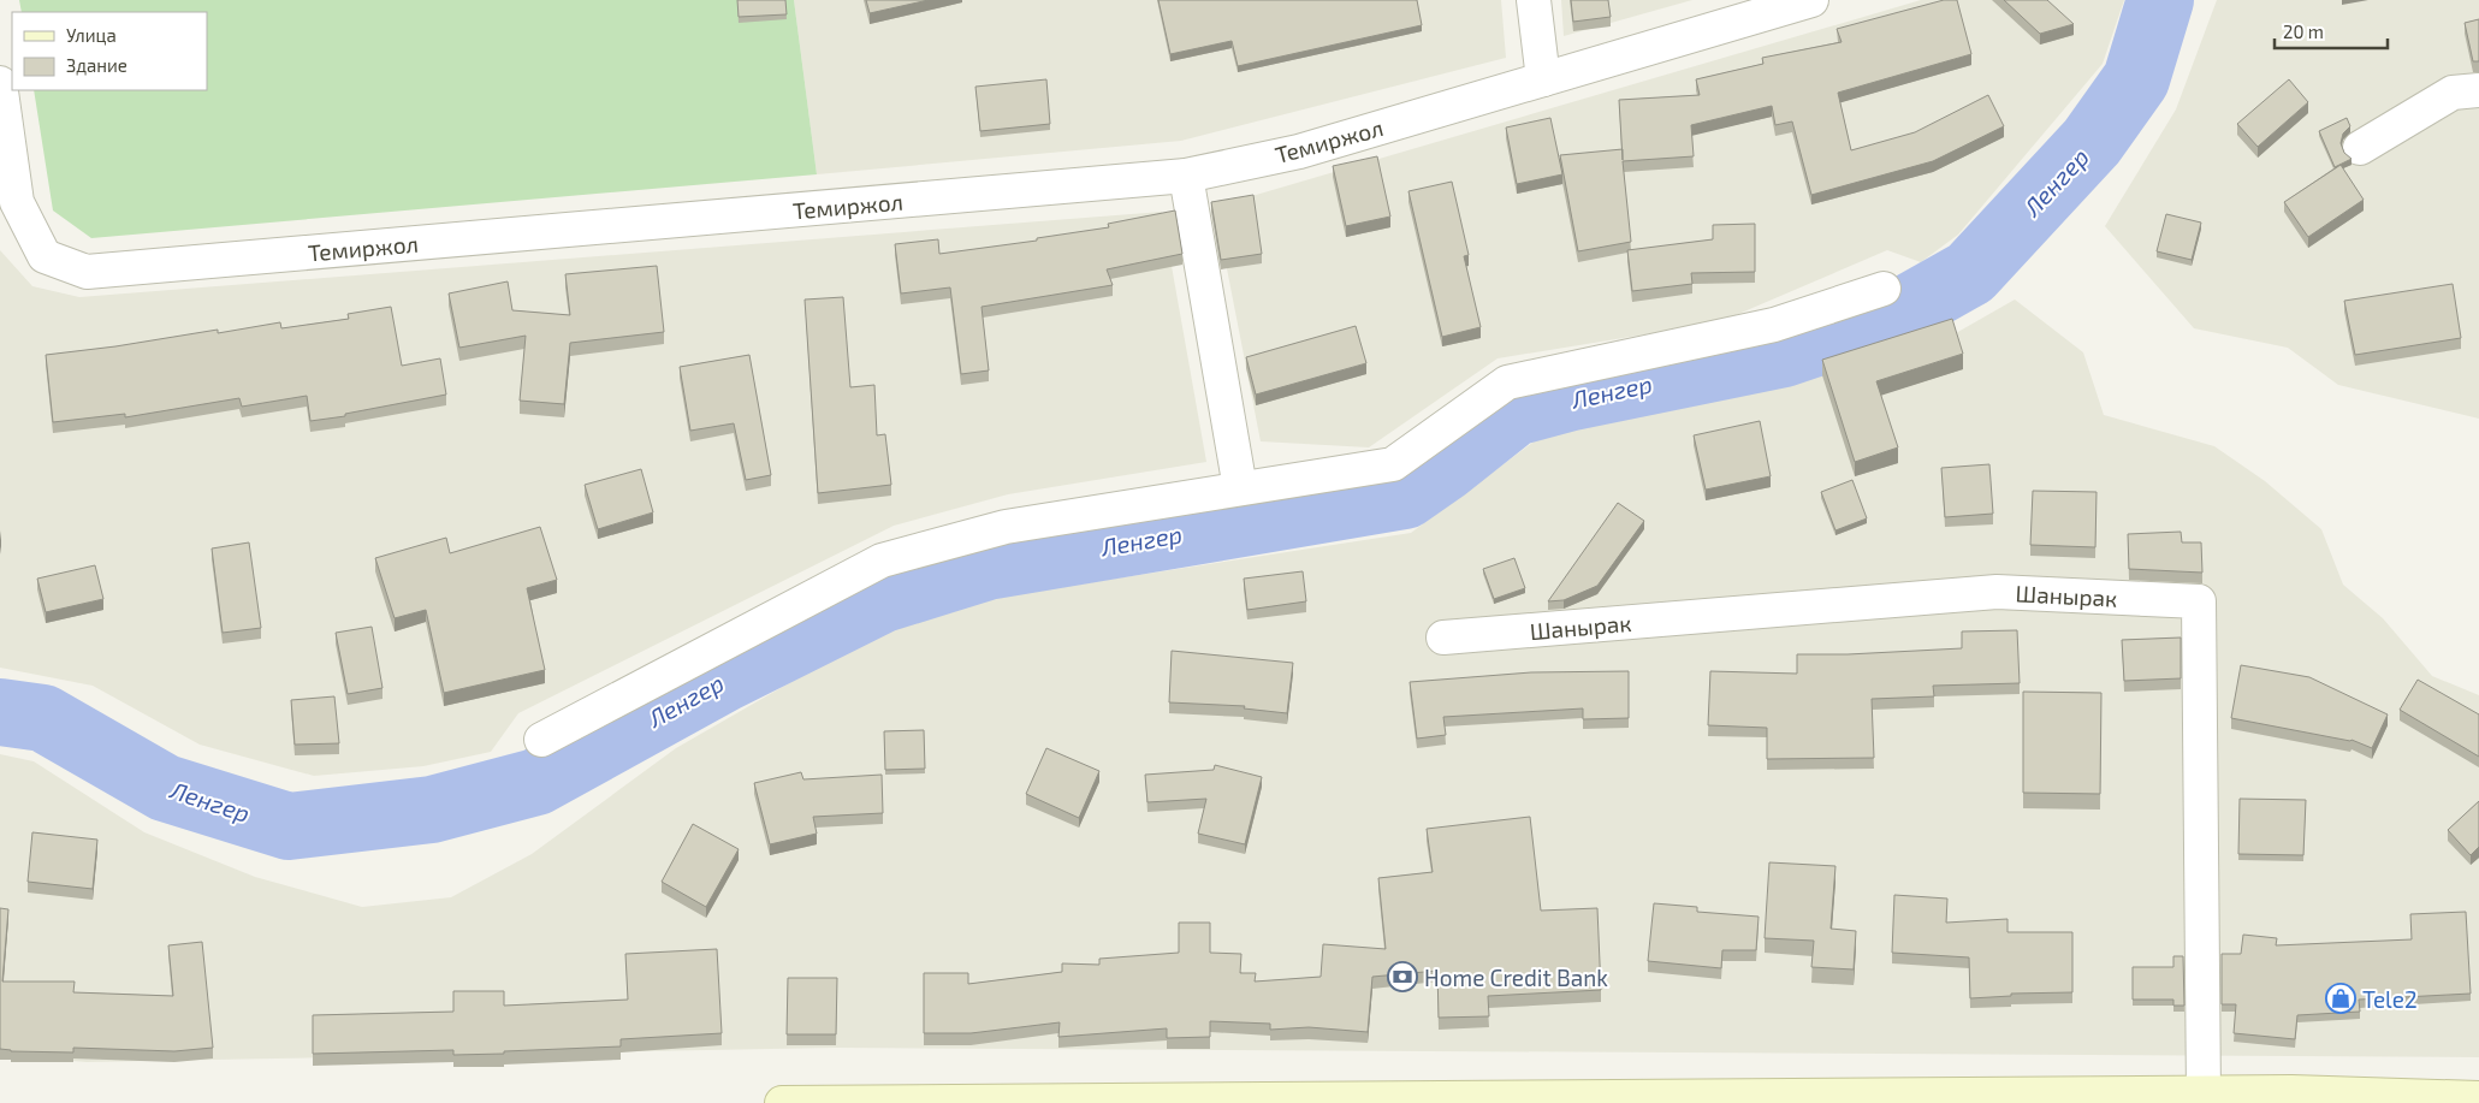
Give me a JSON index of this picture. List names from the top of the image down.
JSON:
{
  "streets": {
    "street": ["Темиржол", "Шанырак"]
  },
  "water": ["Ленгер"],
  "places": {
    "bank": ["Home Credit Bank"],
    "shop": ["Tele2"]
  },
  "legend": ["Улица", "Здание"],
  "scale_bar": "20 m"
}
